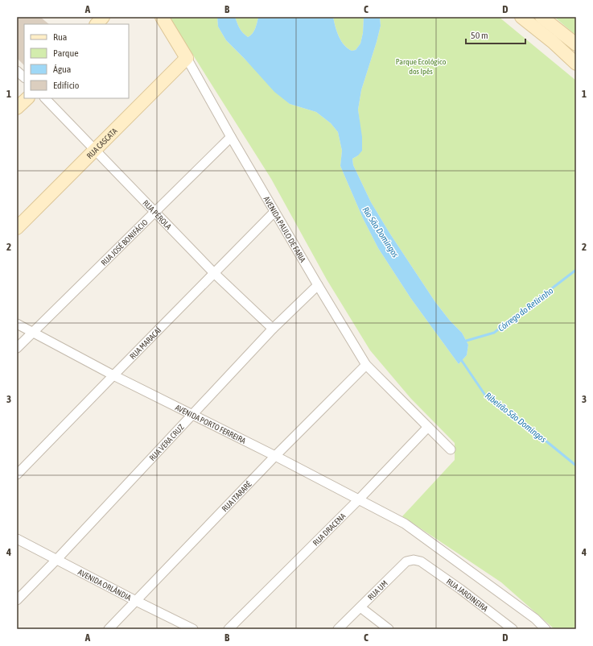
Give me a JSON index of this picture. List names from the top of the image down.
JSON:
{
  "streets": {
    "street": [
      "RUA CASCATA",
      "RUA PÉROLA",
      "AVENIDA PAULO DE FARIA",
      "RUA JOSÉ BONIFÁCIO",
      "RUA MARACAÍ",
      "AVENIDA PORTO FERREIRA",
      "RUA VERA CRUZ",
      "RUA ITARARÉ",
      "RUA DRACENA",
      "AVENIDA ORLÂNDIA",
      "RUA UM",
      "RUA JARDINEIRA"
    ]
  },
  "crossings": [
    ["RUA CASCATA", "RUA PÉROLA"],
    ["RUA CASCATA", "AVENIDA PAULO DE FARIA"],
    ["RUA PÉROLA", "RUA JOSÉ BONIFÁCIO"],
    ["RUA PÉROLA", "RUA MARACAÍ"],
    ["RUA PÉROLA", "RUA VERA CRUZ"],
    ["AVENIDA PAULO DE FARIA", "RUA JOSÉ BONIFÁCIO"],
    ["AVENIDA PAULO DE FARIA", "RUA MARACAÍ"],
    ["AVENIDA PAULO DE FARIA", "RUA VERA CRUZ"],
    ["AVENIDA PAULO DE FARIA", "RUA ITARARÉ"],
    ["AVENIDA PAULO DE FARIA", "RUA DRACENA"],
    ["RUA JOSÉ BONIFÁCIO", "AVENIDA PORTO FERREIRA"],
    ["RUA MARACAÍ", "AVENIDA PORTO FERREIRA"],
    ["AVENIDA PORTO FERREIRA", "RUA VERA CRUZ"],
    ["AVENIDA PORTO FERREIRA", "RUA ITARARÉ"],
    ["AVENIDA PORTO FERREIRA", "RUA DRACENA"],
    ["RUA VERA CRUZ", "AVENIDA ORLÂNDIA"],
    ["RUA ITARARÉ", "AVENIDA ORLÂNDIA"],
    ["RUA UM", "RUA JARDINEIRA"]
  ],
  "water": ["Rio São Domingos", "Córrego do Retirinho", "Ribeirão São Domingos"],
  "parks": ["Parque Ecológico dos Ipês"],
  "legend": [
    "Rua",
    "Parque",
    "Água",
    "Edifício"
  ],
  "scale_bar": "50 m",
  "grid": {
    "columns": [
      "A",
      "B",
      "C",
      "D"
    ],
    "rows": [
      "1",
      "2",
      "3",
      "4"
    ]
  }
}
